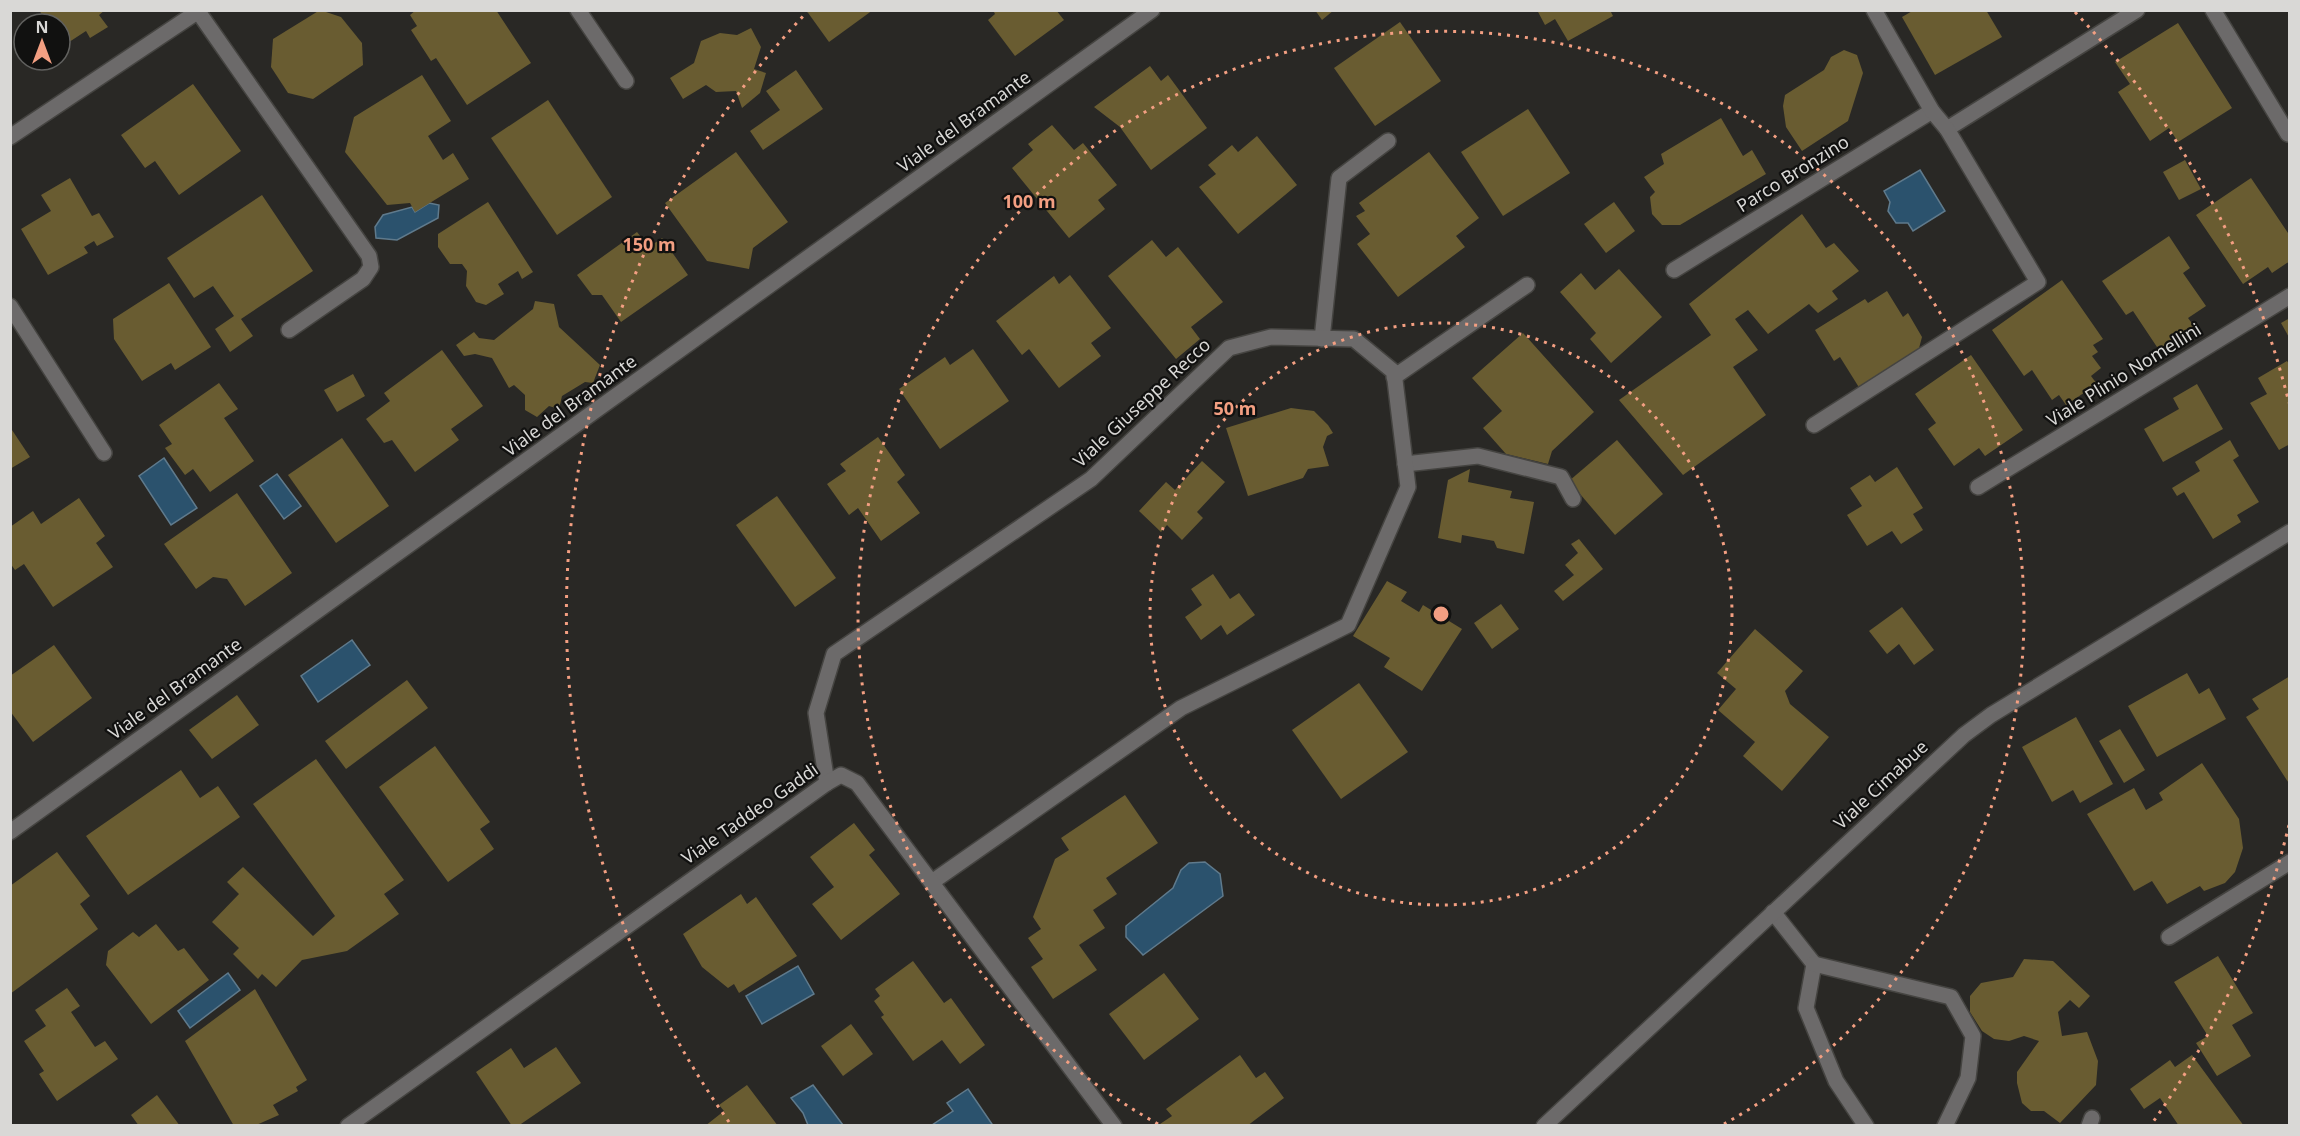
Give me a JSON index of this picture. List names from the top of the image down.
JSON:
{
  "streets": {
    "street": [
      "Viale del Bramante",
      "Parco Bronzino",
      "Viale Plinio Nomellini",
      "Viale Giuseppe Recco",
      "Viale Cimabue",
      "Viale Taddeo Gaddi"
    ]
  },
  "crossings": [
    ["Viale Giuseppe Recco", "Viale Taddeo Gaddi"]
  ],
  "north": "top",
  "rings": ["100 m", "150 m", "50 m"]
}
